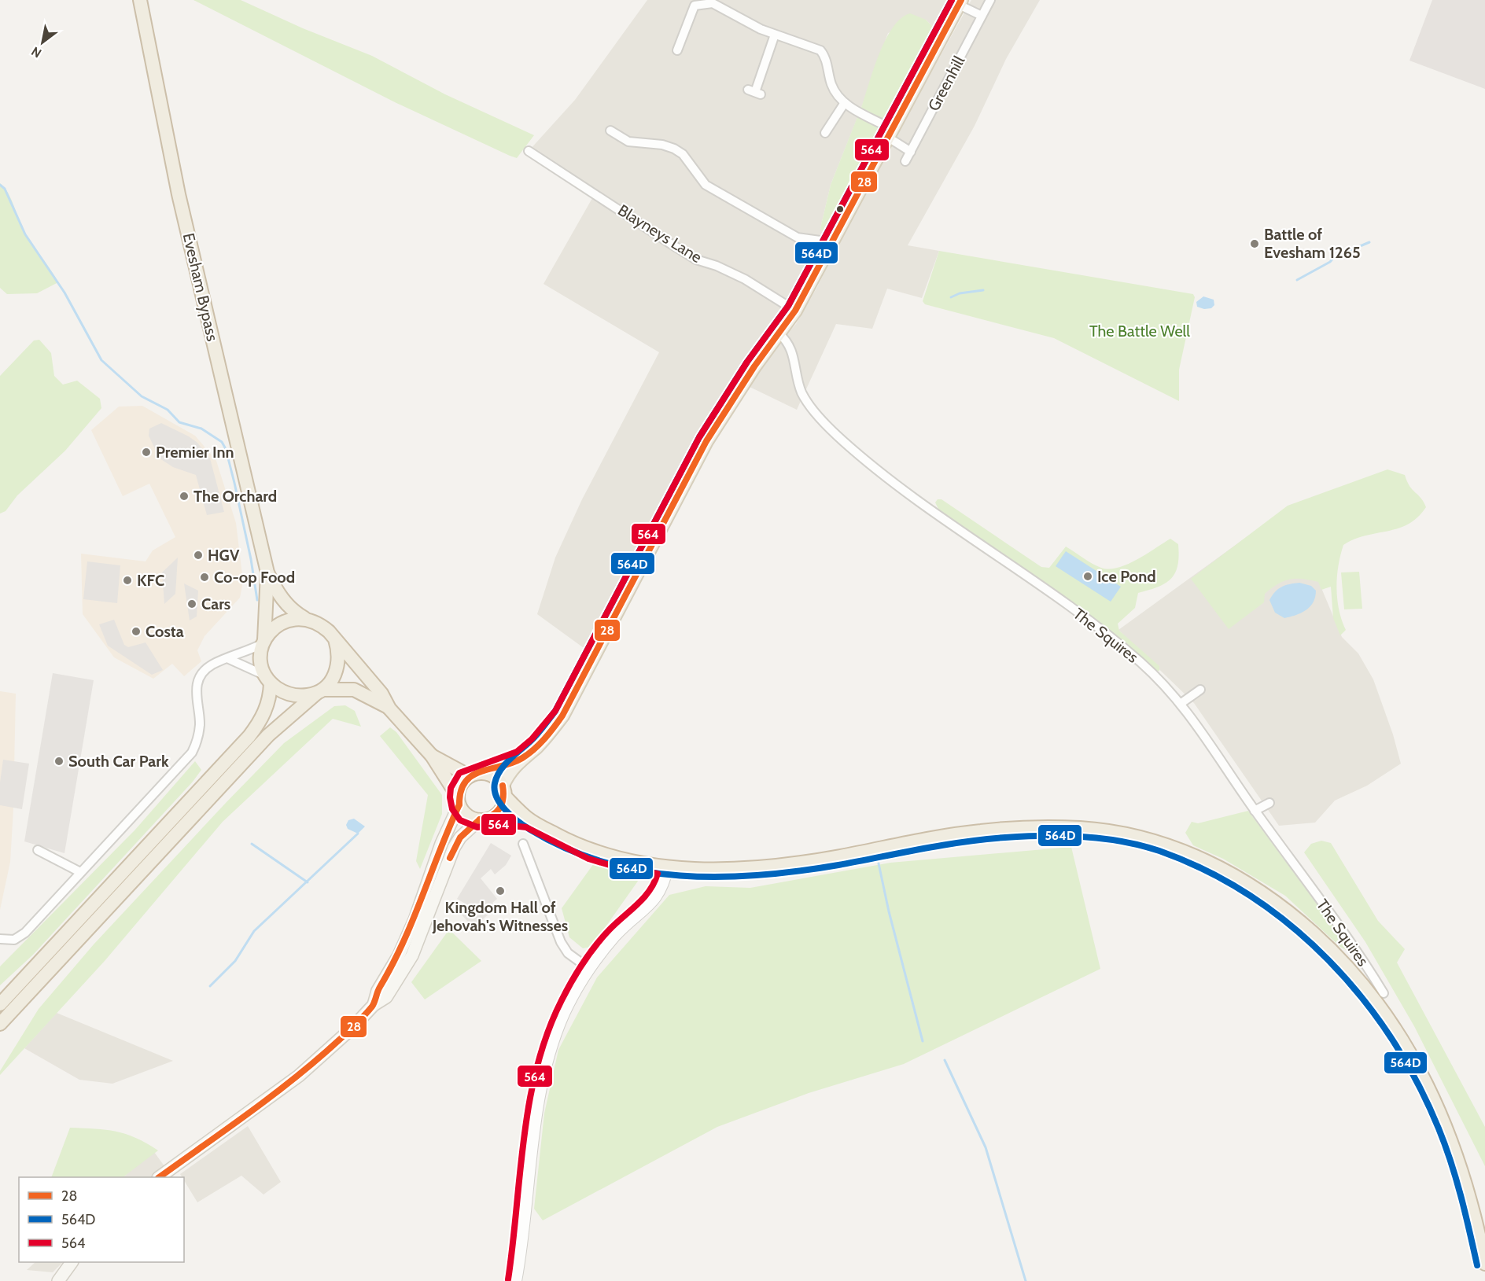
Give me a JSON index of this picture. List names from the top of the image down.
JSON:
{
  "streets": {
    "highway": ["Evesham Bypass"],
    "main road": ["Greenhill"],
    "street": ["Blayneys Lane", "The Squires"]
  },
  "crossings": [
    ["Greenhill", "Blayneys Lane"],
    ["Greenhill", "The Squires"]
  ],
  "parks": ["The Battle Well"],
  "places": [
    "Battle of Evesham 1265",
    "Premier Inn",
    "The Orchard",
    "HGV",
    "Ice Pond",
    "Co-op Food",
    "KFC",
    "Cars",
    "Costa",
    "South Car Park",
    "Kingdom Hall of Jehovah's Witnesses"
  ],
  "lines": ["transit line 28", "transit line 564D", "transit line 564"],
  "legend": ["28", "564D", "564"],
  "north": "bottom left"
}
